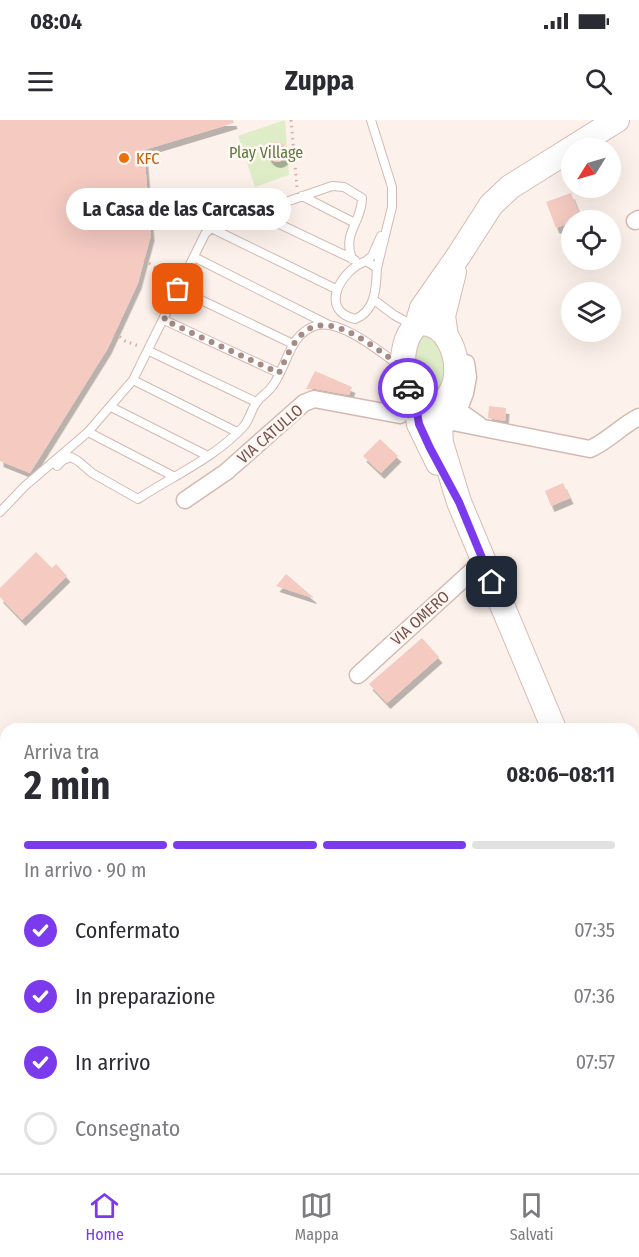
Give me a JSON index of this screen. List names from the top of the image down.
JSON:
{
  "streets": {
    "street": ["VIA CATULLO", "VIA OMERO"]
  },
  "parks": ["Play Village"],
  "places": ["KFC", "La Casa de las Carcasas"],
  "north": "bottom left",
  "page": {
    "status": "08:04",
    "header": "Zuppa",
    "bubble": "La Casa de las Carcasas",
    "heading": ["2 min", "Arriva tra", "08:06–08:11"],
    "bar": "In arrivo · 90 m",
    "list": [
      ["Confermato", "07:35"],
      ["In preparazione", "07:36"],
      ["In arrivo", "07:57"],
      "Consegnato"
    ],
    "tabs": ["Home", "Mappa", "Salvati"]
  }
}
